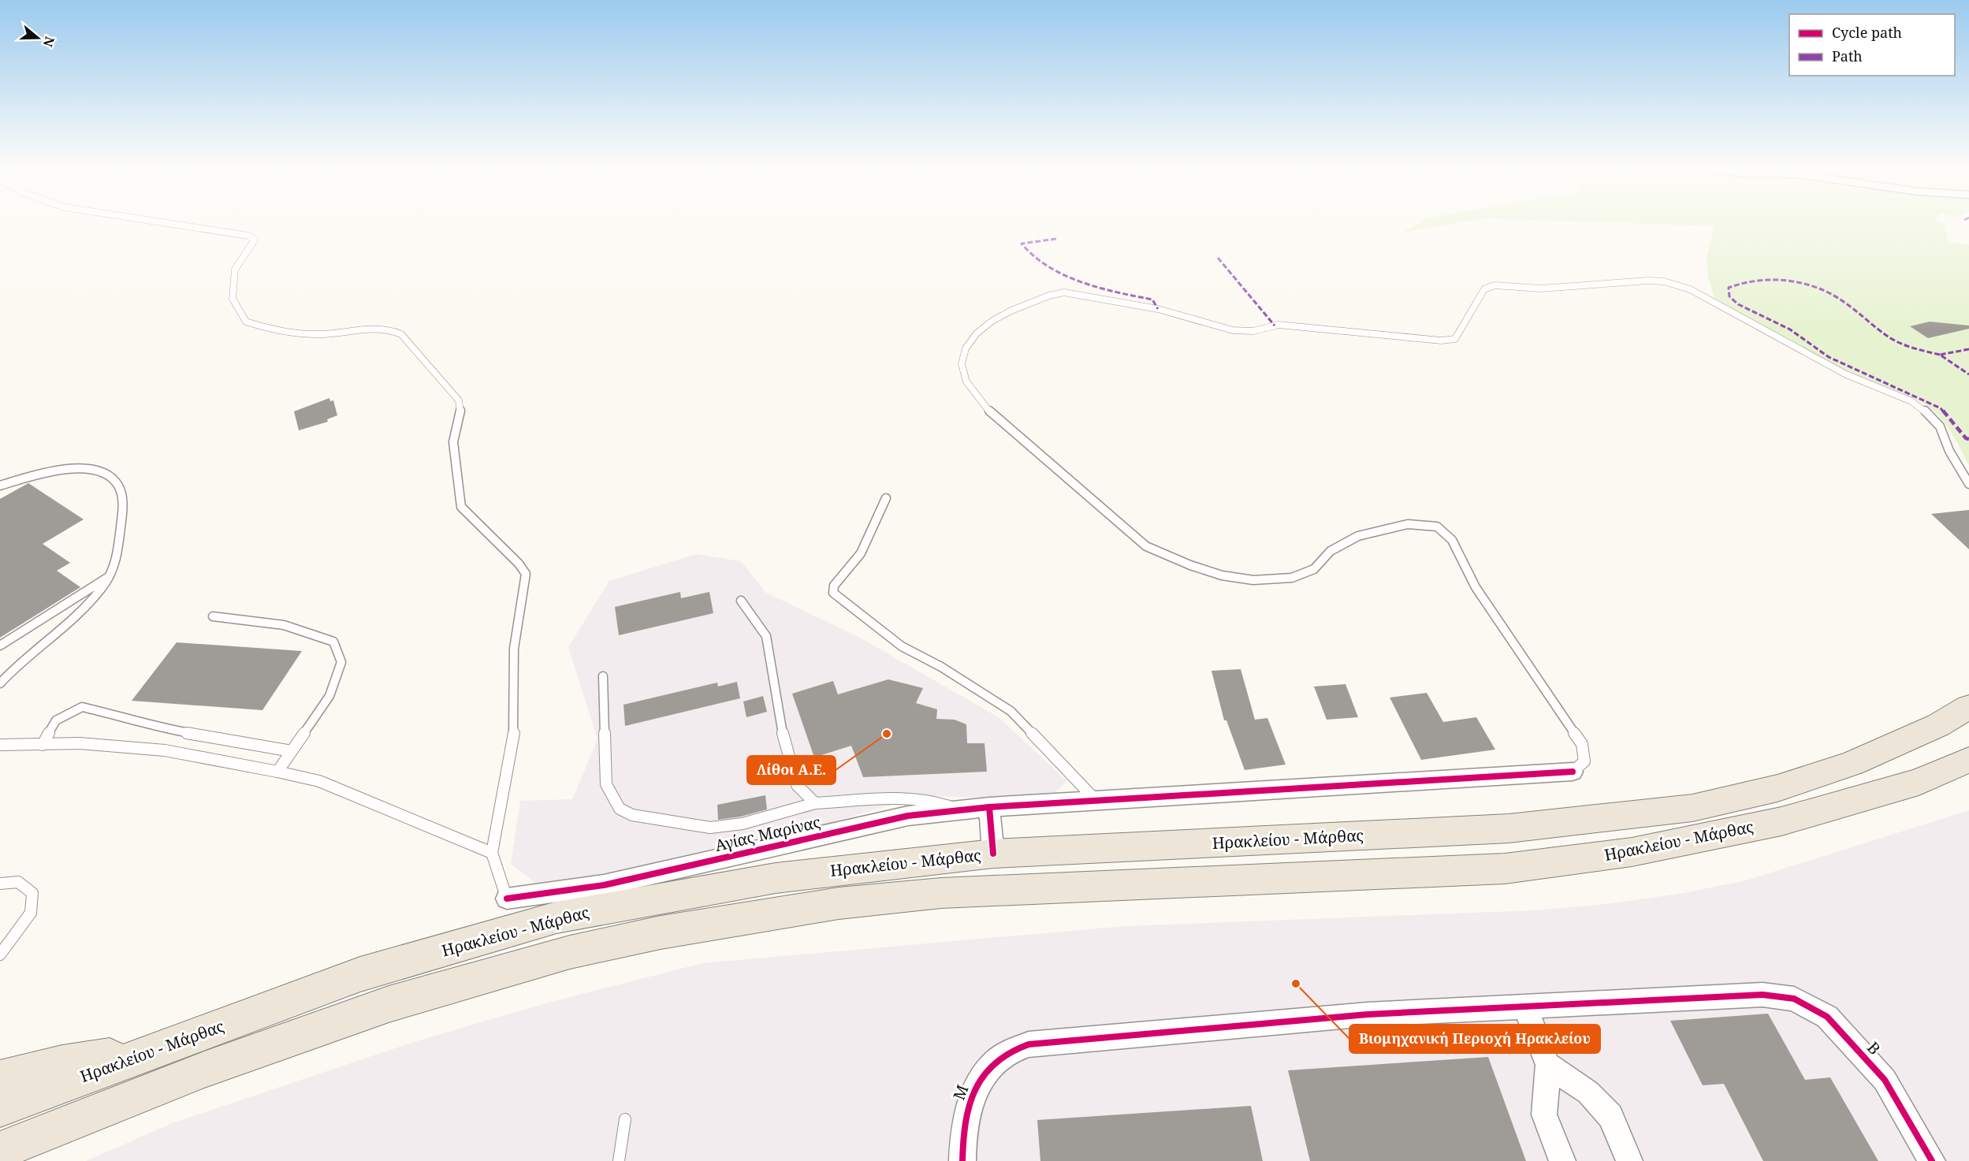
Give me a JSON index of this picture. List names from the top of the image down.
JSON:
{
  "streets": {
    "main road": ["Ηρακλείου - Μάρθας"],
    "street": ["Αγίας Μαρίνας", "Β", "Μ"]
  },
  "crossings": [
    ["Β", "Μ"]
  ],
  "places": ["Λίθοι Α.Ε.", "Βιομηχανική Περιοχή Ηρακλείου"],
  "legend": ["Cycle path", "Path"],
  "north": "right"
}
